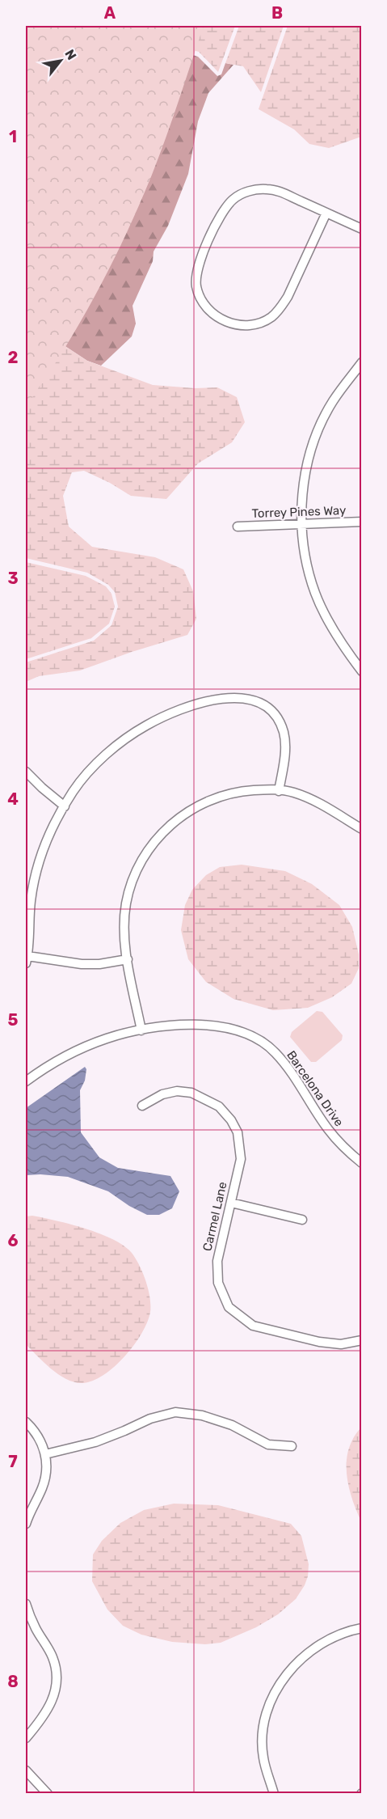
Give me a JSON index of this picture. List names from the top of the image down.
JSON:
{
  "streets": {
    "street": ["Torrey Pines Way", "Barcelona Drive", "Carmel Lane"]
  },
  "north": "top right",
  "grid": {
    "columns": ["A", "B"],
    "rows": [
      "1",
      "2",
      "3",
      "4",
      "5",
      "6",
      "7",
      "8"
    ]
  }
}
